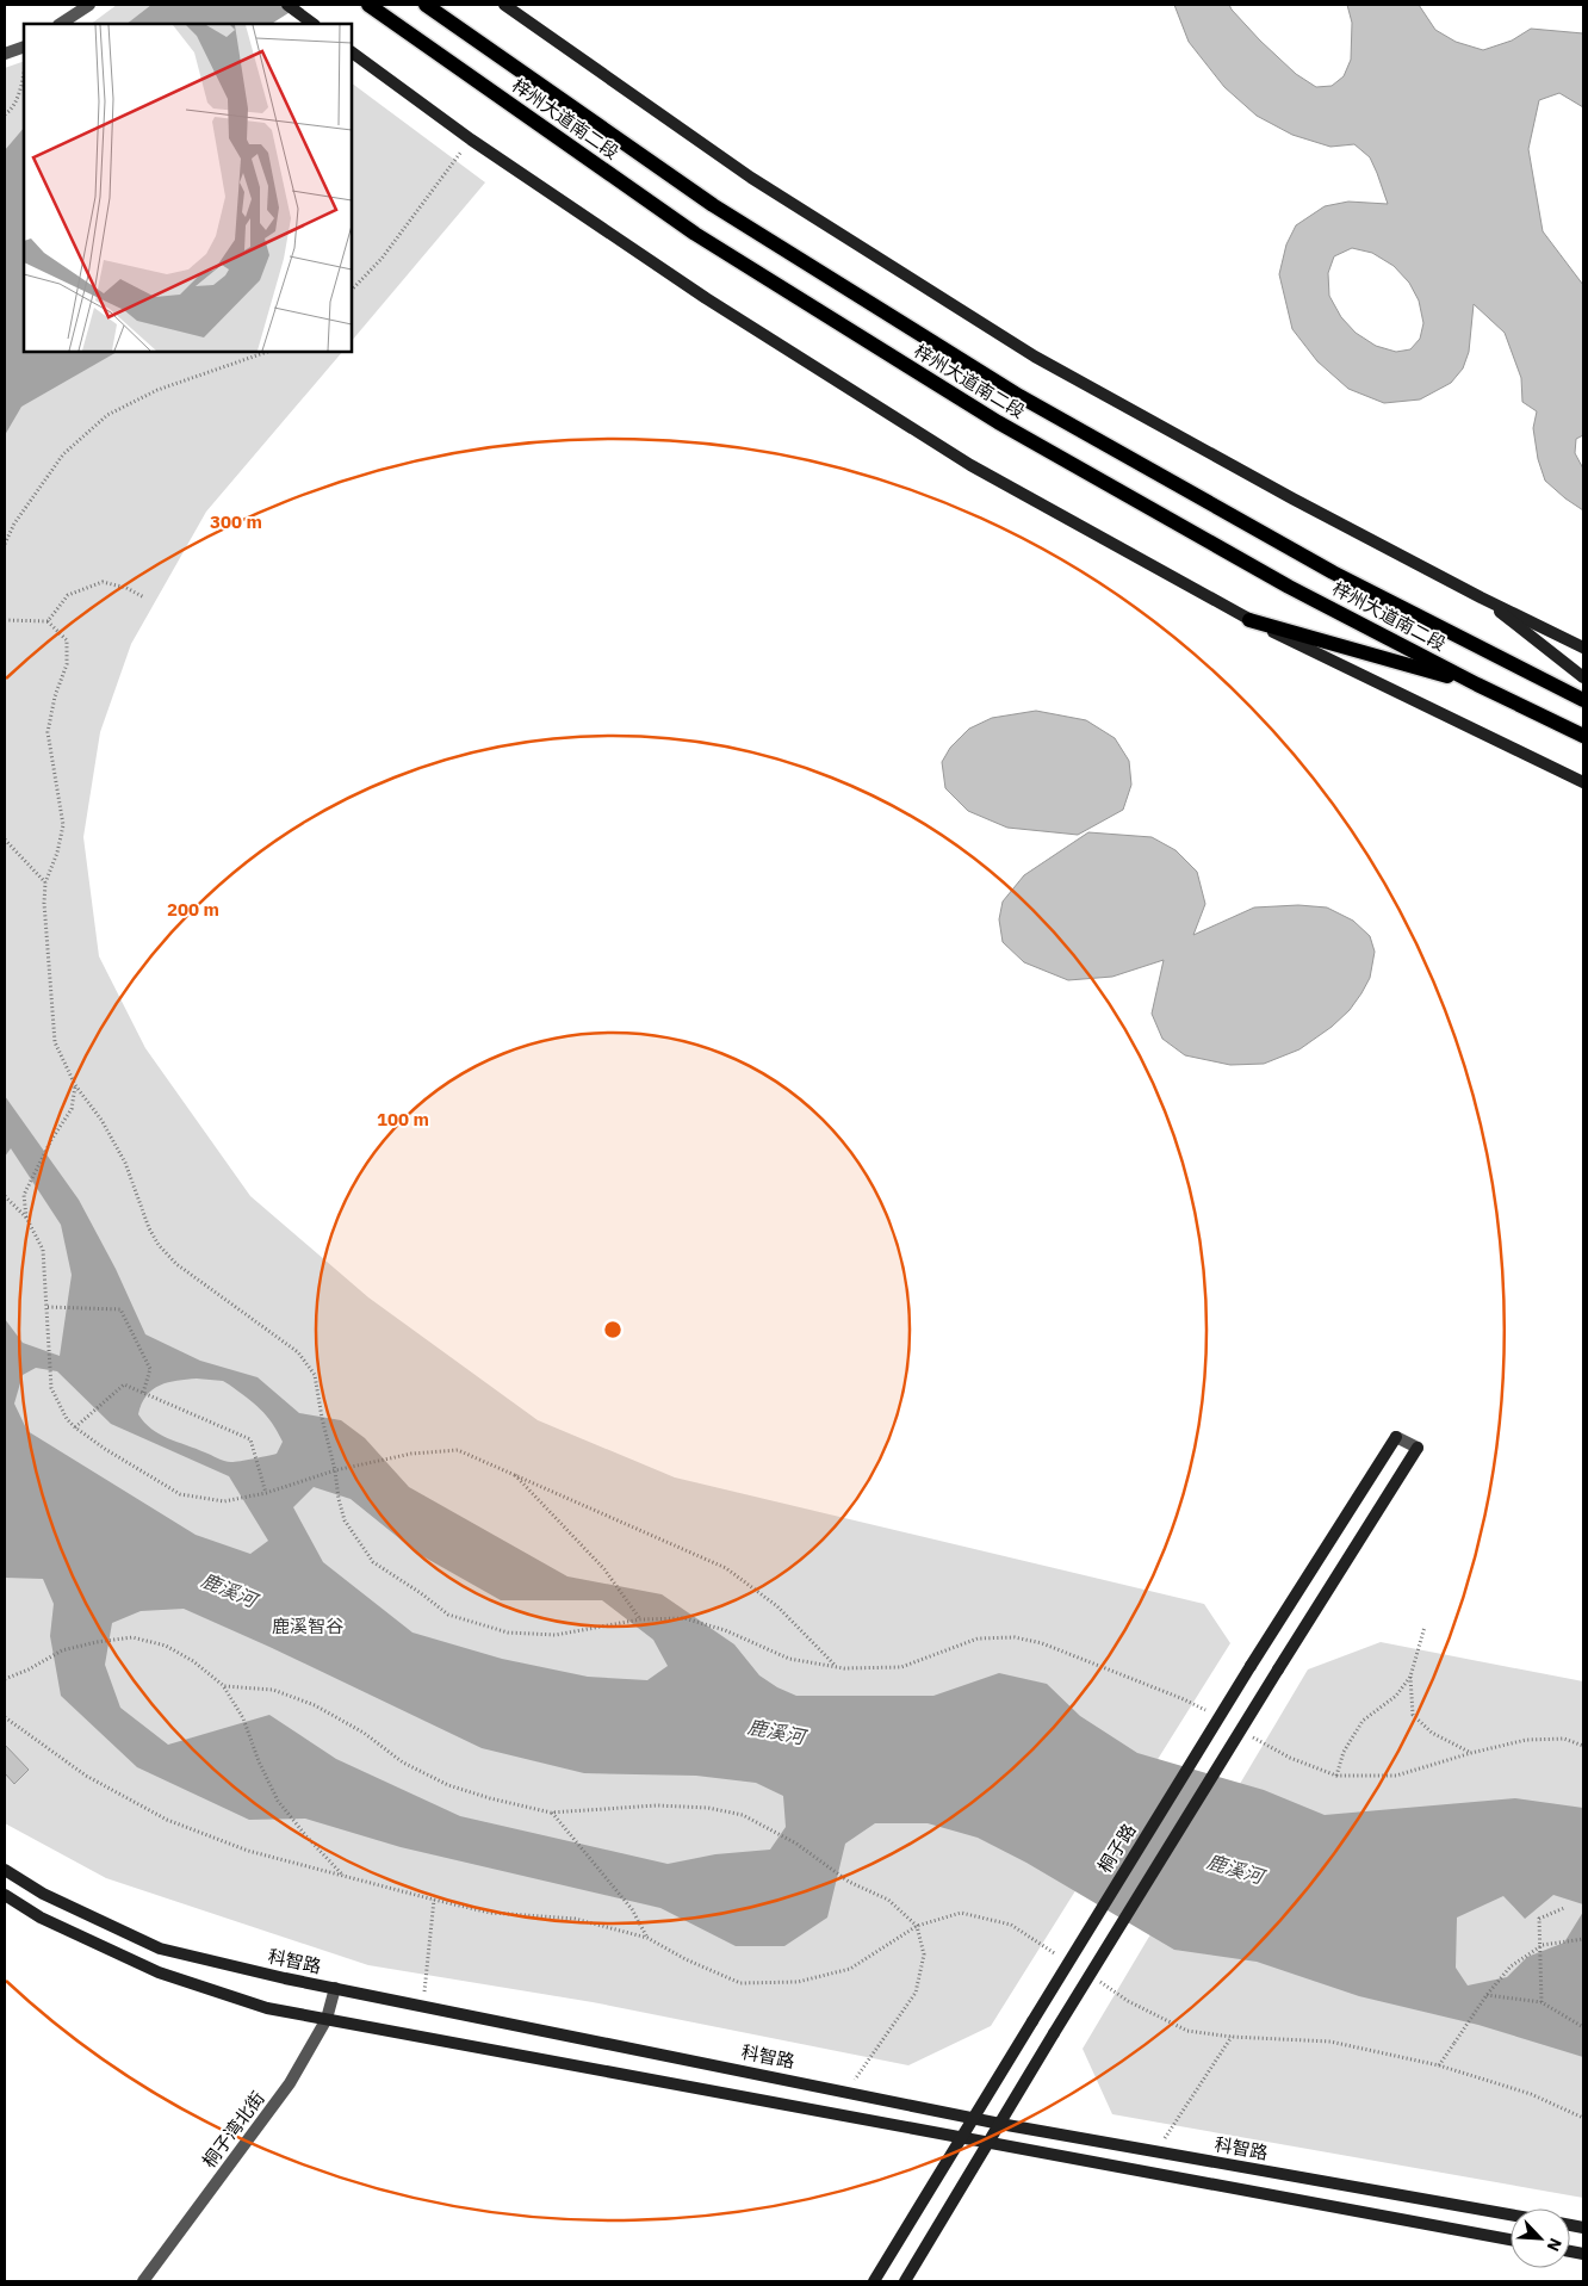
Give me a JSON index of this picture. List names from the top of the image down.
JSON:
{
  "streets": {
    "main road": ["梓州大道南二段", "桐子路", "科智路"],
    "street": ["桐子湾北街"]
  },
  "crossings": [
    ["桐子路", "科智路"],
    ["科智路", "桐子湾北街"]
  ],
  "water": ["鹿溪河"],
  "parks": ["鹿溪智谷"],
  "north": "bottom right",
  "rings": ["300 m", "200 m", "100 m"]
}
